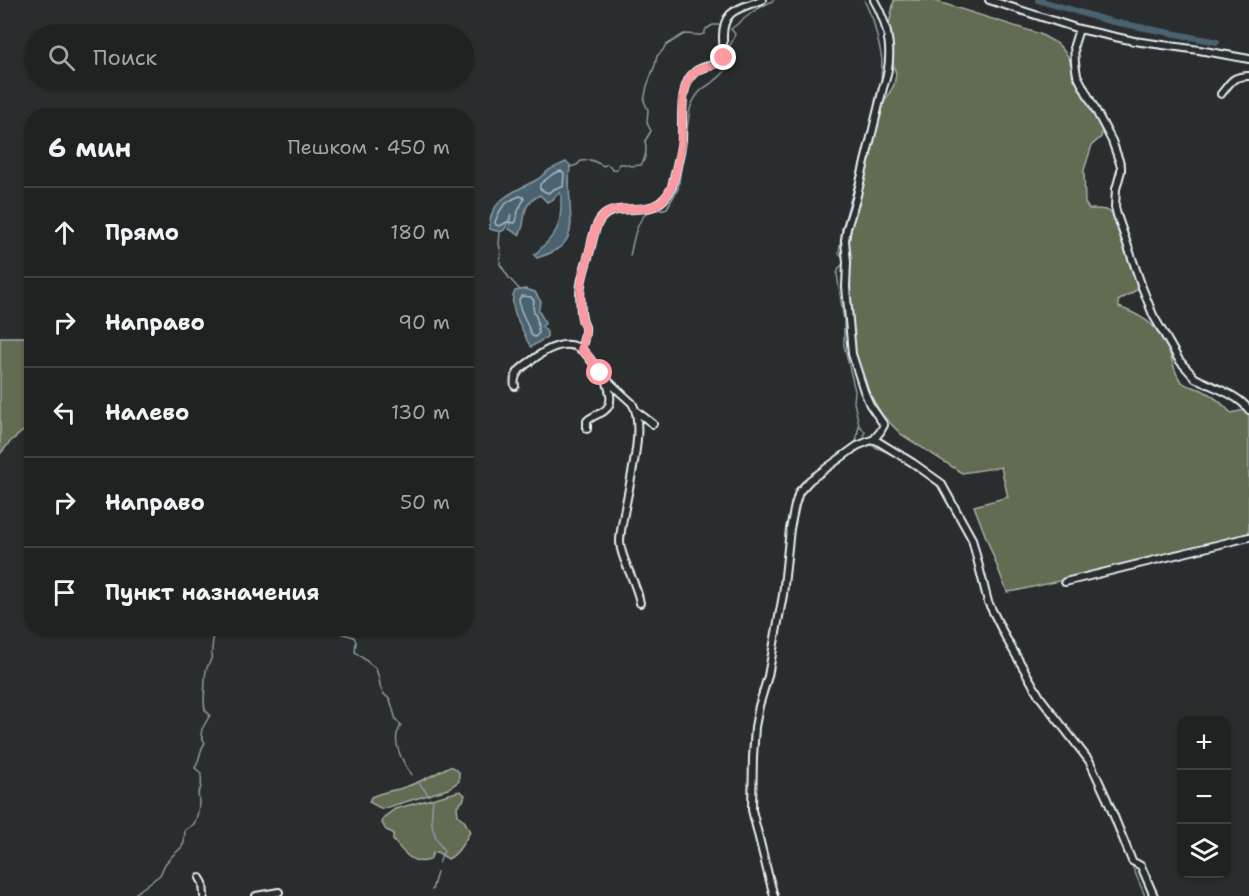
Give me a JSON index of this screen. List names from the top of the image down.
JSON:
{
  "page": {
    "search": "Поиск",
    "heading": ["6 мин", "Пешком · 450 m"],
    "list": [
      ["Прямо", "180 m"],
      ["Направо", "90 m"],
      ["Налево", "130 m"],
      ["Направо", "50 m"],
      "Пункт назначения"
    ],
    "map_buttons": ["+", "−"]
  }
}
